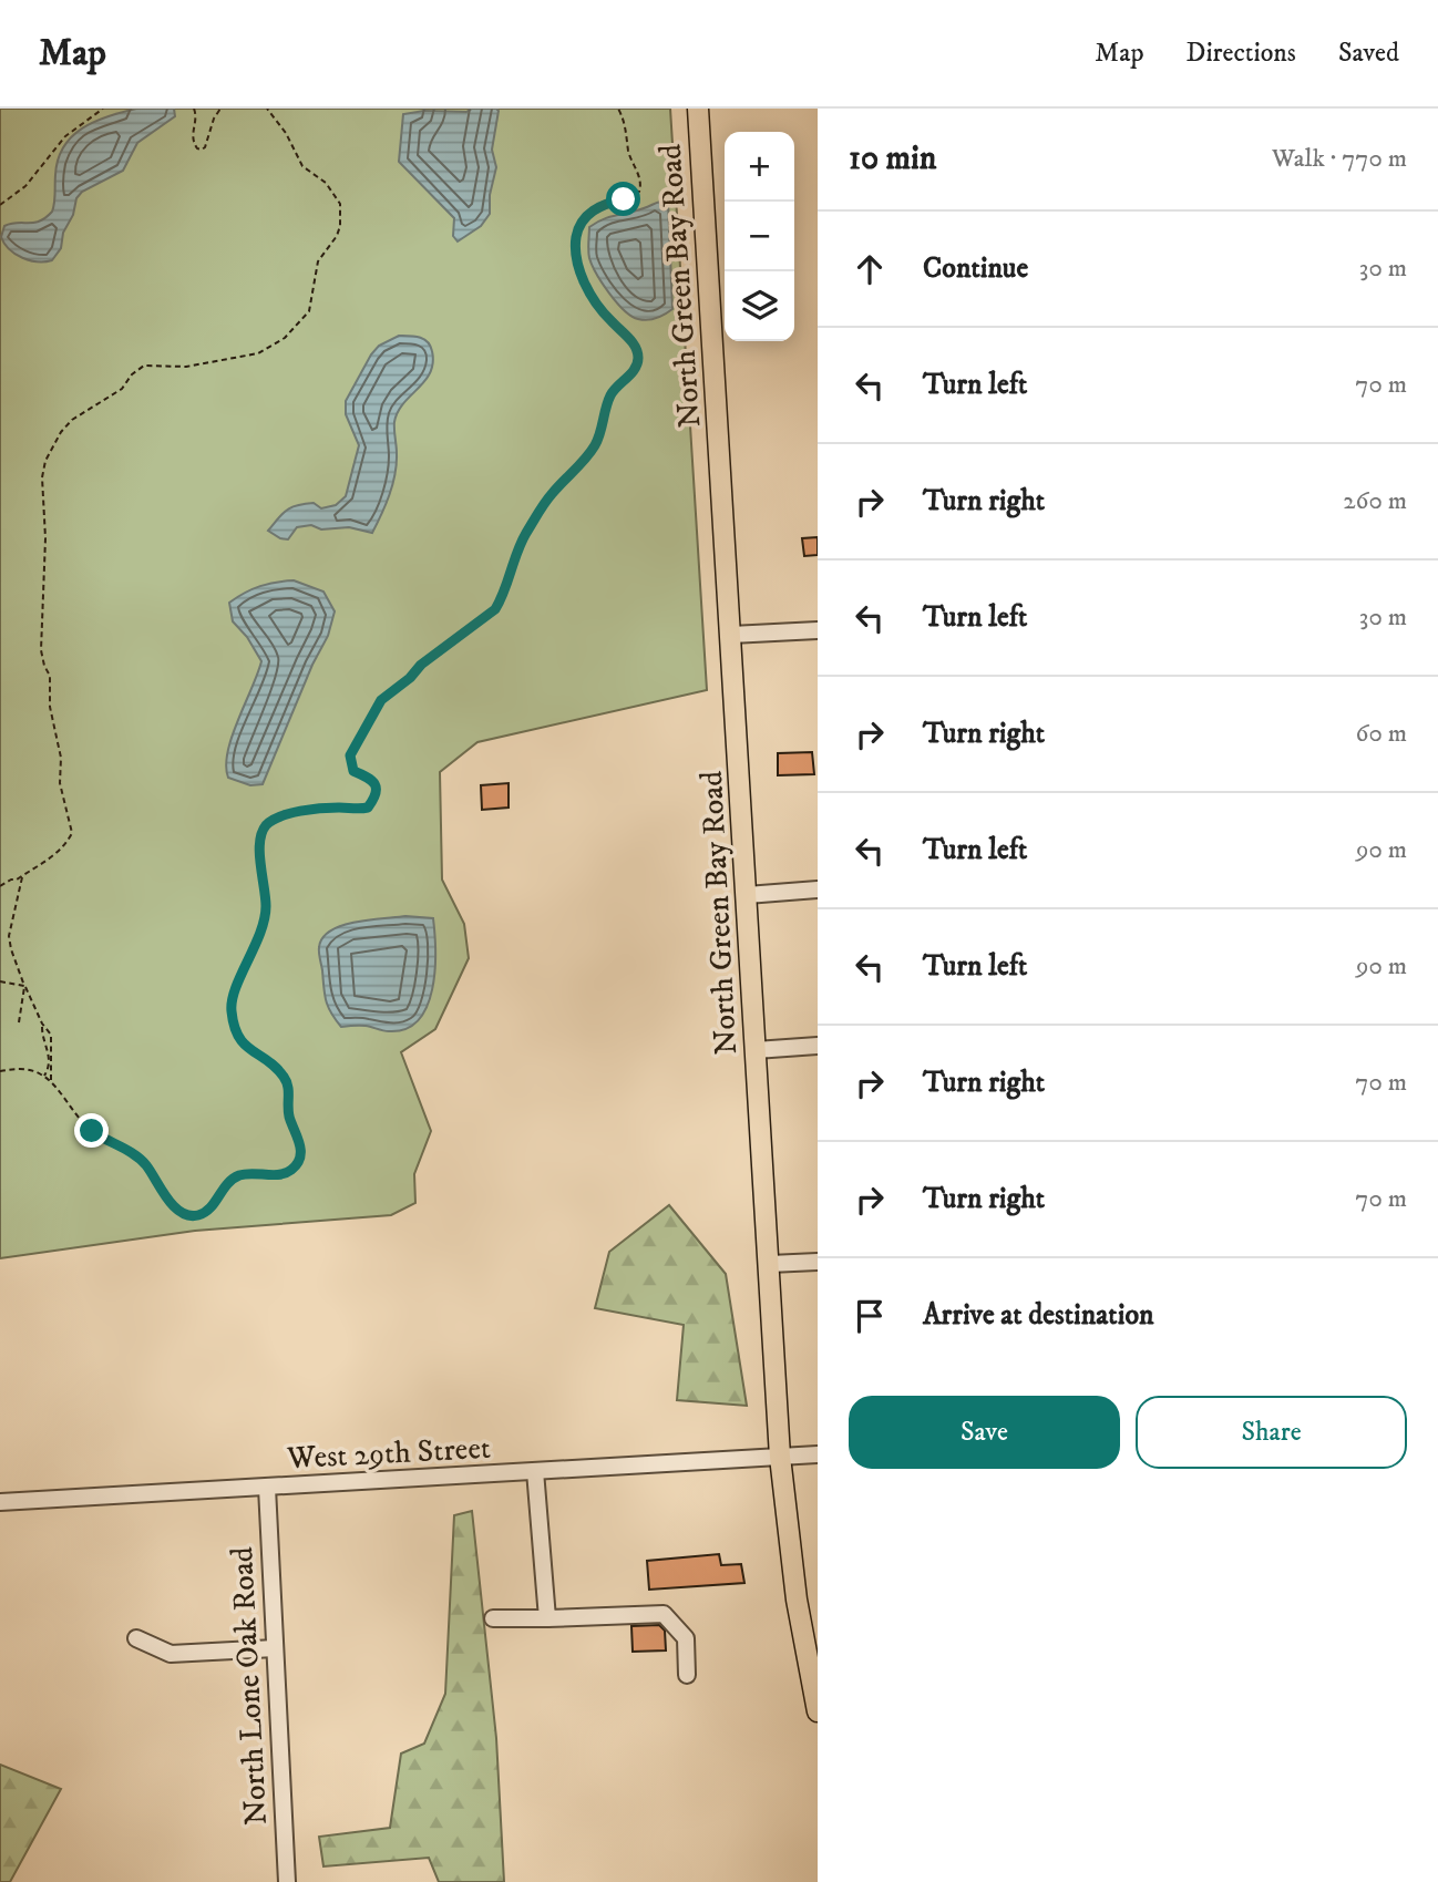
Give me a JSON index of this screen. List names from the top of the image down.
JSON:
{
  "streets": {
    "main road": ["North Green Bay Road"],
    "street": ["West 29th Street", "North Lone Oak Road"]
  },
  "crossings": [
    ["North Green Bay Road", "West 29th Street"],
    ["West 29th Street", "North Lone Oak Road"]
  ],
  "page": {
    "header": "Map",
    "nav": ["Map", "Directions", "Saved"],
    "heading": ["10 min", "Walk · 770 m"],
    "map_buttons": ["+", "−"],
    "list": [
      ["Continue", "30 m"],
      ["Turn left", "70 m"],
      ["Turn right", "260 m"],
      ["Turn left", "30 m"],
      ["Turn right", "60 m"],
      ["Turn left", "90 m"],
      ["Turn left", "90 m"],
      ["Turn right", "70 m"],
      ["Turn right", "70 m"],
      "Arrive at destination"
    ],
    "buttons": ["Save", "Share"]
  }
}
